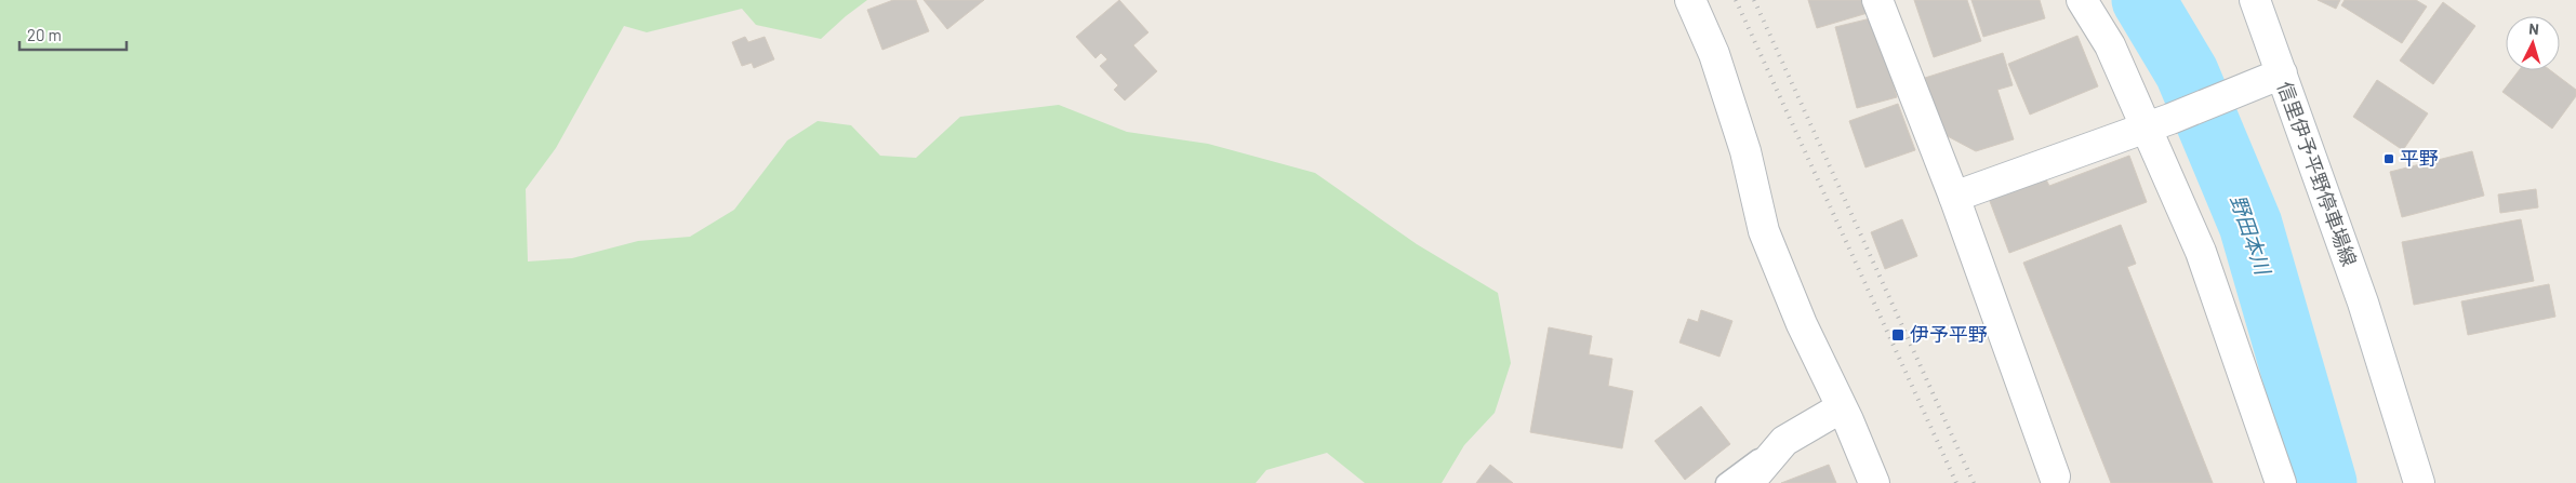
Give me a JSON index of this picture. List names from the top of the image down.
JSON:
{
  "streets": {
    "street": ["信里伊予平野停車場線"]
  },
  "water": ["野田本川"],
  "places": {
    "transit": ["平野", "伊予平野"]
  },
  "scale_bar": "20 m",
  "north": "top"
}
